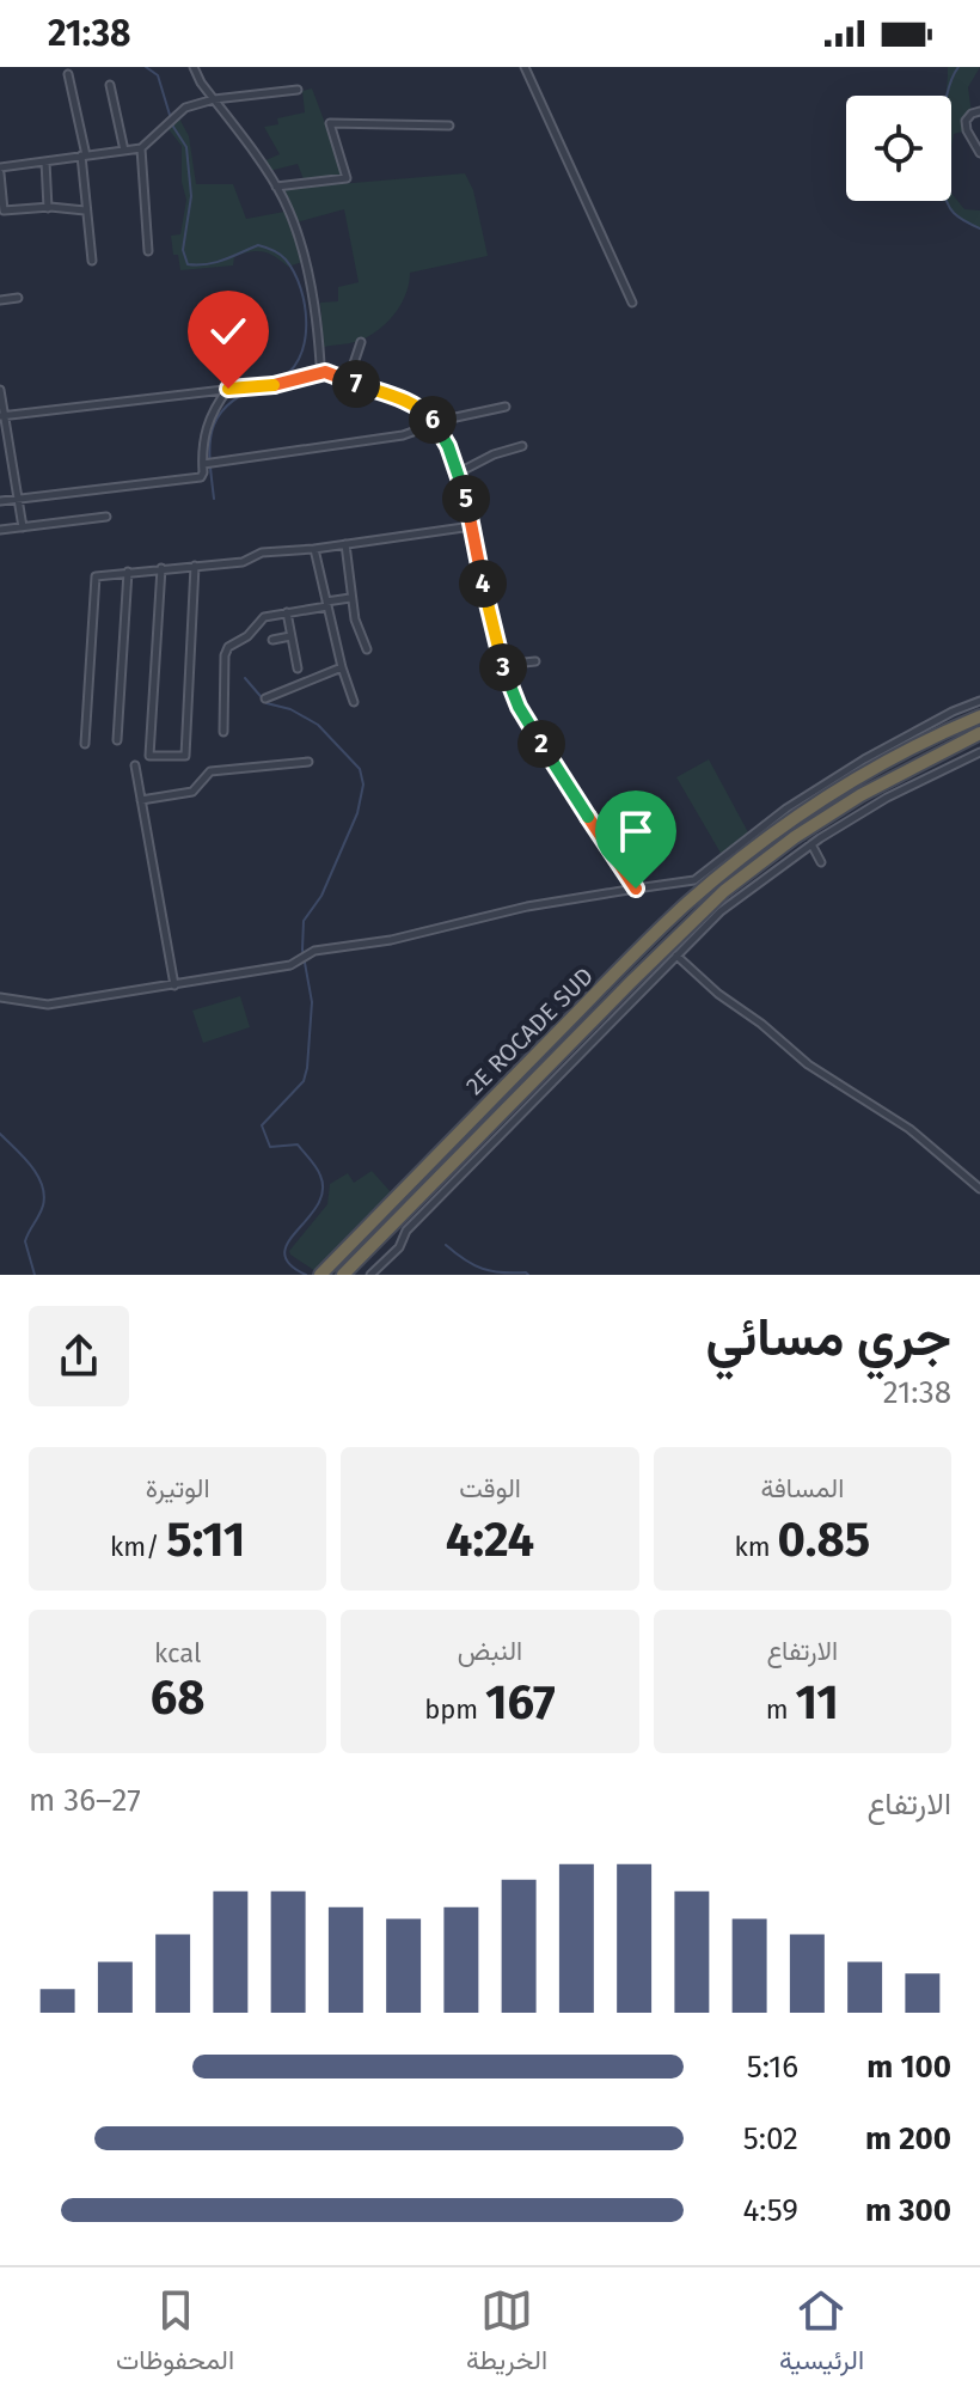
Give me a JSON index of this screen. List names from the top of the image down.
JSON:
{
  "streets": {
    "highway": ["2E ROCADE SUD"]
  },
  "page": {
    "status": "21:38",
    "pins": [
      "7",
      "6",
      "5",
      "4",
      "3",
      "2"
    ],
    "heading": ["جري مسائي", "21:38"],
    "stats": [
      ["المسافة", "0.85 km"],
      ["الوقت", "4:24"],
      ["الوتيرة", "5:11 /km"],
      ["الارتفاع", "11 m"],
      ["النبض", "167 bpm"],
      ["kcal", "68"]
    ],
    "chart": ["الارتفاع", "27–36 m"],
    "list": [
      {
        "name": "100 m",
        "note": "5:16"
      },
      {
        "name": "200 m",
        "note": "5:02"
      },
      {
        "name": "300 m",
        "note": "4:59"
      }
    ],
    "tabs": ["الرئيسية", "الخريطة", "المحفوظات"]
  }
}
